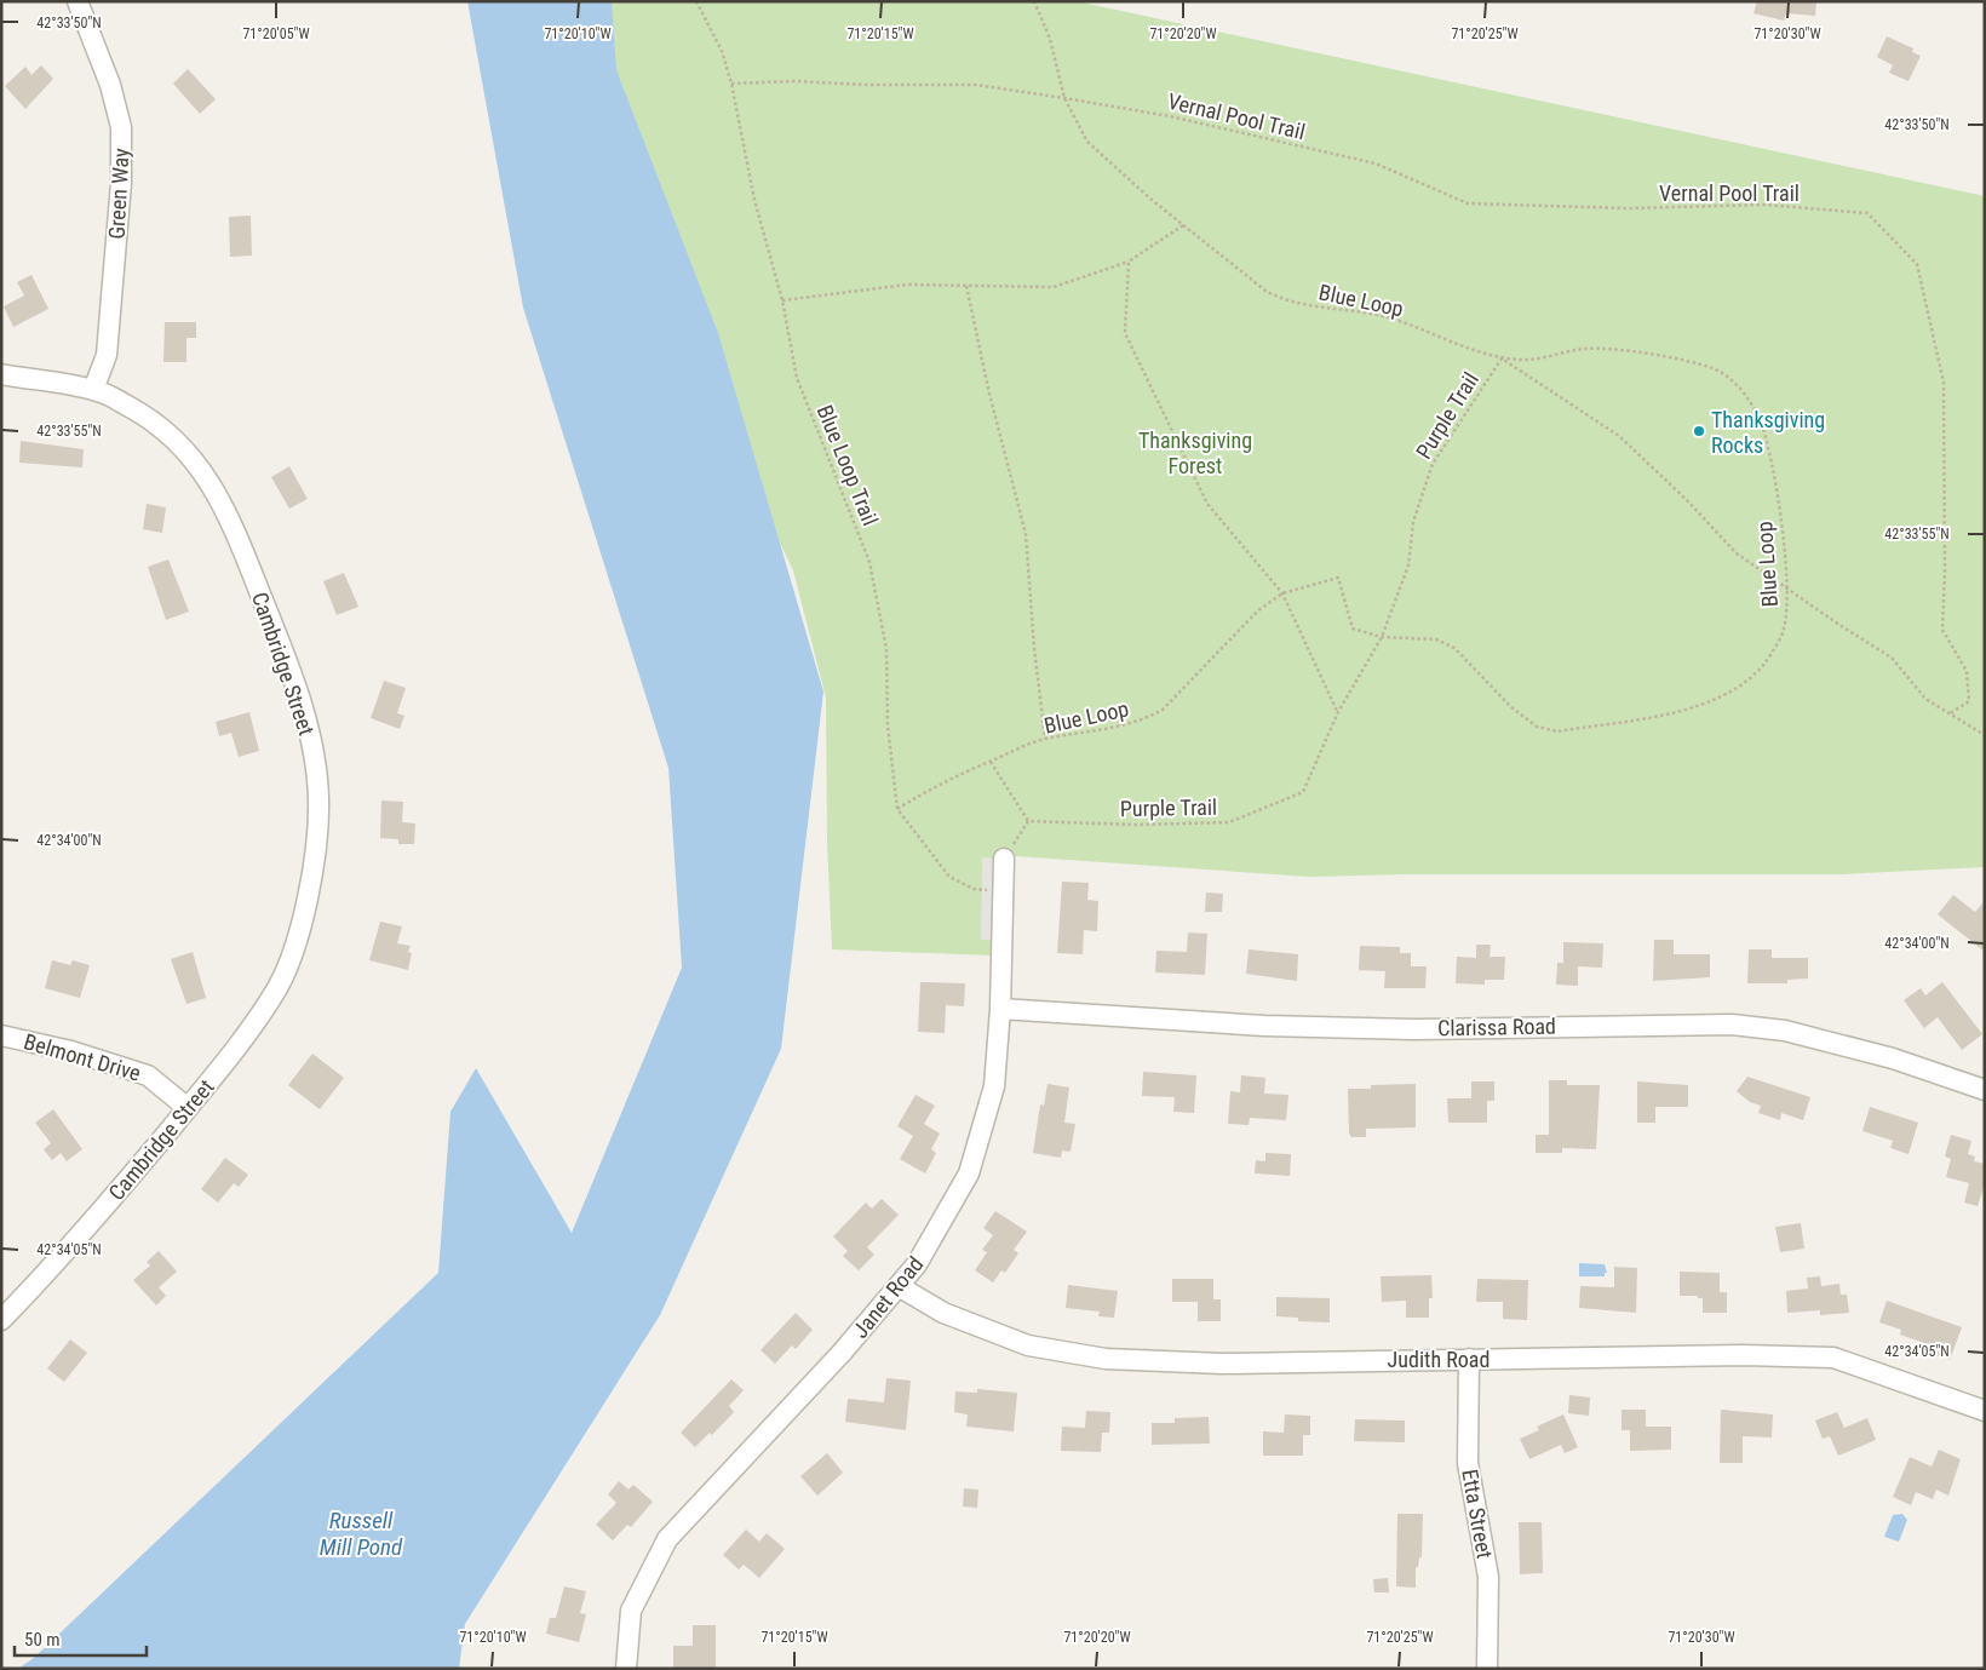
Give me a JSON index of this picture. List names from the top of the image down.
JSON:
{
  "streets": {
    "street": [
      "Green Way",
      "Cambridge Street",
      "Clarissa Road",
      "Belmont Drive",
      "Janet Road",
      "Judith Road",
      "Etta Street"
    ],
    "path": [
      "Vernal Pool Trail",
      "Blue Loop",
      "Purple Trail",
      "Blue Loop Trail"
    ]
  },
  "crossings": [
    ["Vernal Pool Trail", "Blue Loop"],
    ["Vernal Pool Trail", "Purple Trail"],
    ["Green Way", "Cambridge Street"],
    ["Blue Loop", "Purple Trail"],
    ["Blue Loop", "Blue Loop Trail"],
    ["Cambridge Street", "Belmont Drive"],
    ["Clarissa Road", "Janet Road"],
    ["Janet Road", "Judith Road"],
    ["Judith Road", "Etta Street"]
  ],
  "water": ["Russell Mill Pond"],
  "parks": ["Thanksgiving Forest"],
  "places": ["Thanksgiving Rocks"],
  "scale_bar": "50 m",
  "coordinates": [
    "42°33'50\"N",
    "71°20'05\"W",
    "71°20'10\"W",
    "71°20'15\"W",
    "71°20'20\"W",
    "71°20'25\"W",
    "71°20'30\"W",
    "42°33'55\"N",
    "42°34'00\"N",
    "42°34'05\"N"
  ]
}
